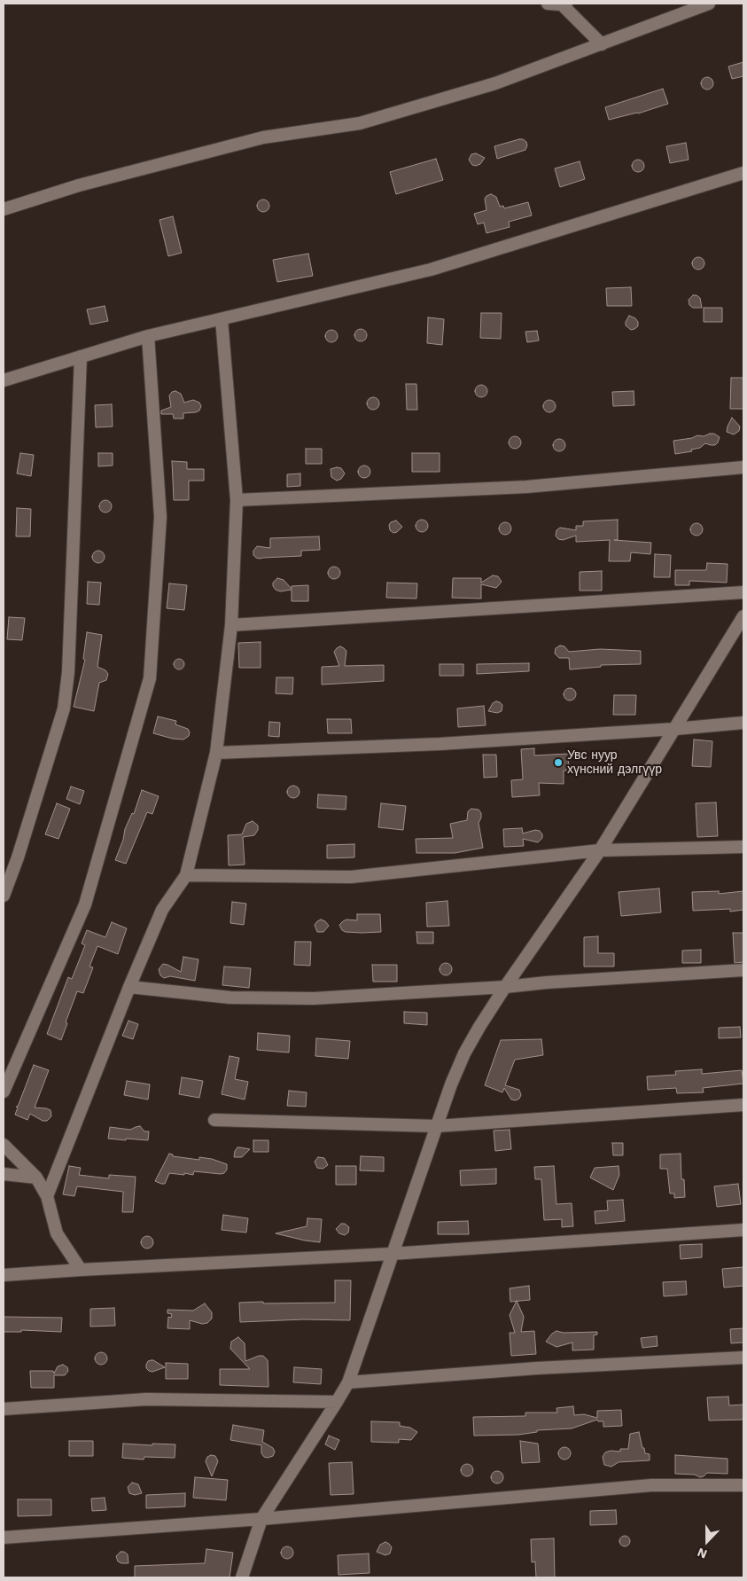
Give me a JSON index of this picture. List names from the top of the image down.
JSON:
{
  "places": ["Увс нуур хүнсний дэлгүүр"],
  "north": "bottom"
}
